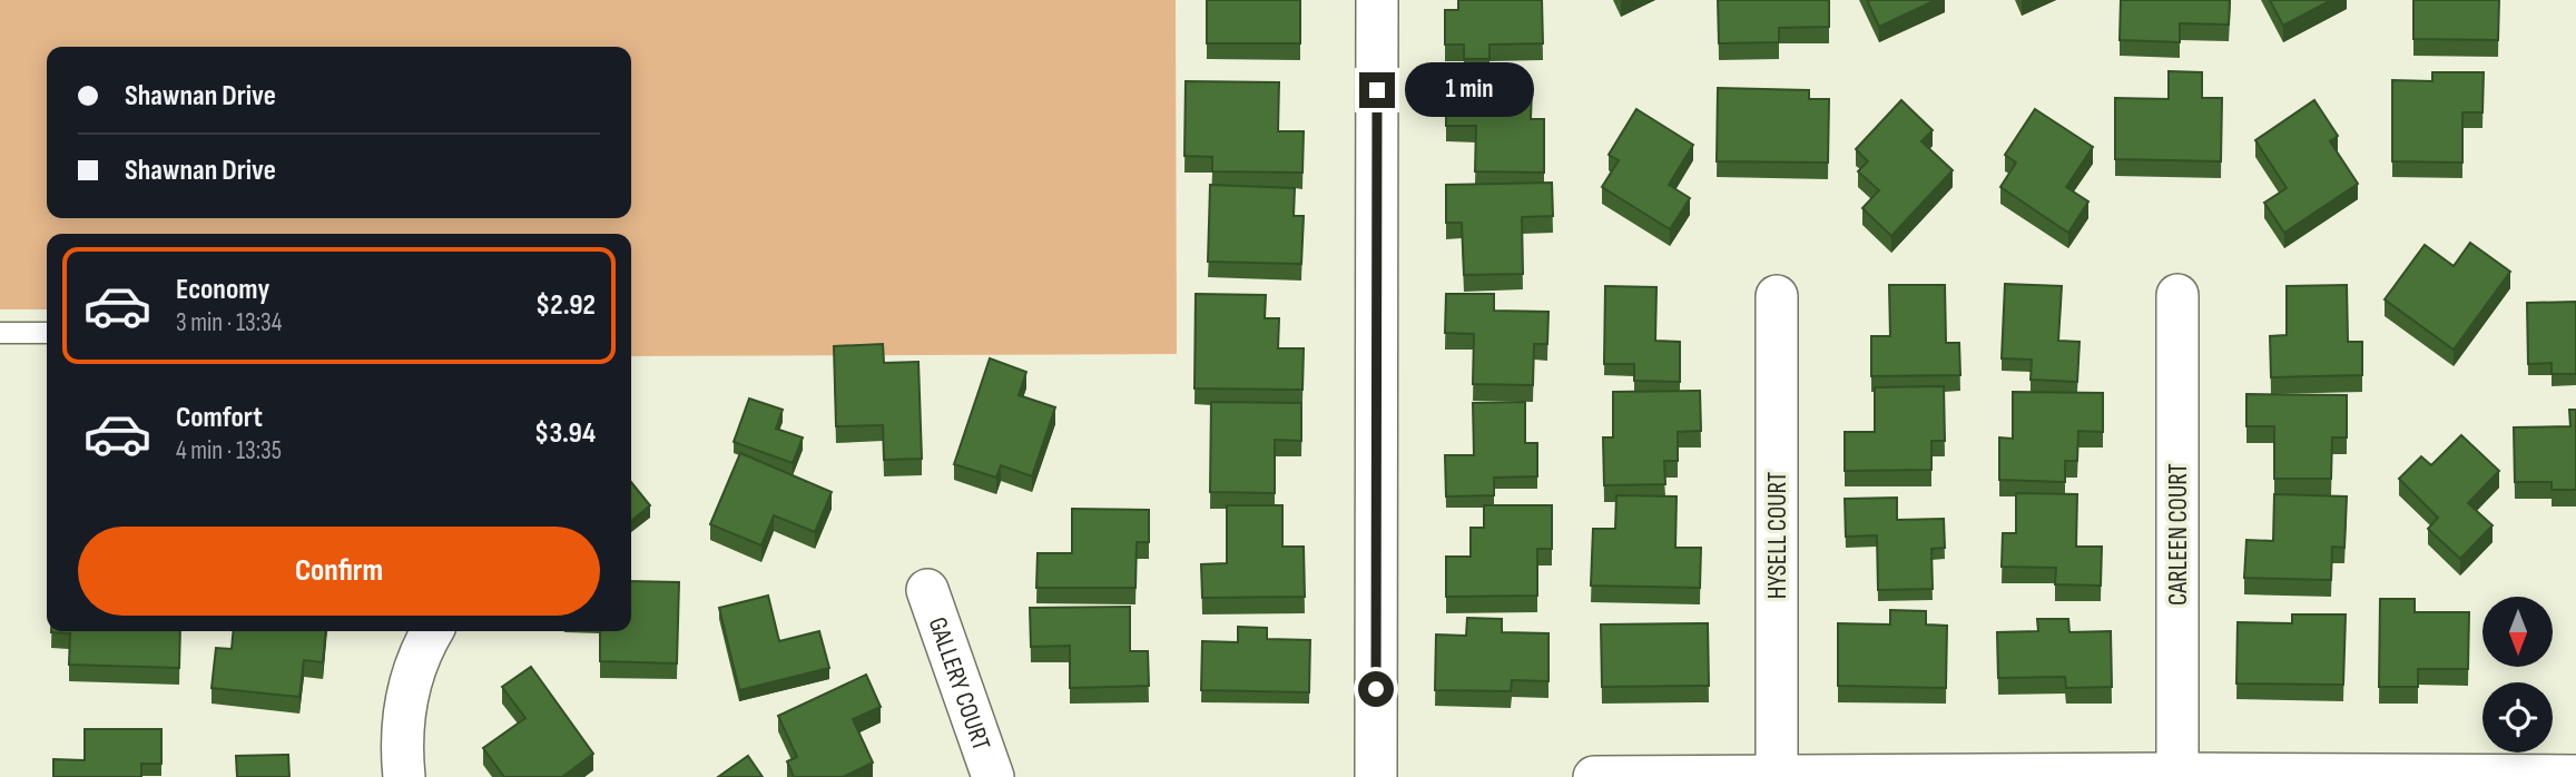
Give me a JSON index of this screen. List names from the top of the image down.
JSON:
{
  "streets": {
    "street": ["CARLEEN COURT", "HYSELL COURT", "GALLERY COURT"]
  },
  "north": "bottom",
  "page": {
    "banner": ["Shawnan Drive", "Shawnan Drive"],
    "bubble": "1 min",
    "list": [
      {
        "name": "Economy",
        "note": "3 min · 13:34",
        "value": "$2.92"
      },
      {
        "name": "Comfort",
        "note": "4 min · 13:35",
        "value": "$3.94"
      }
    ],
    "buttons": "Confirm"
  }
}
